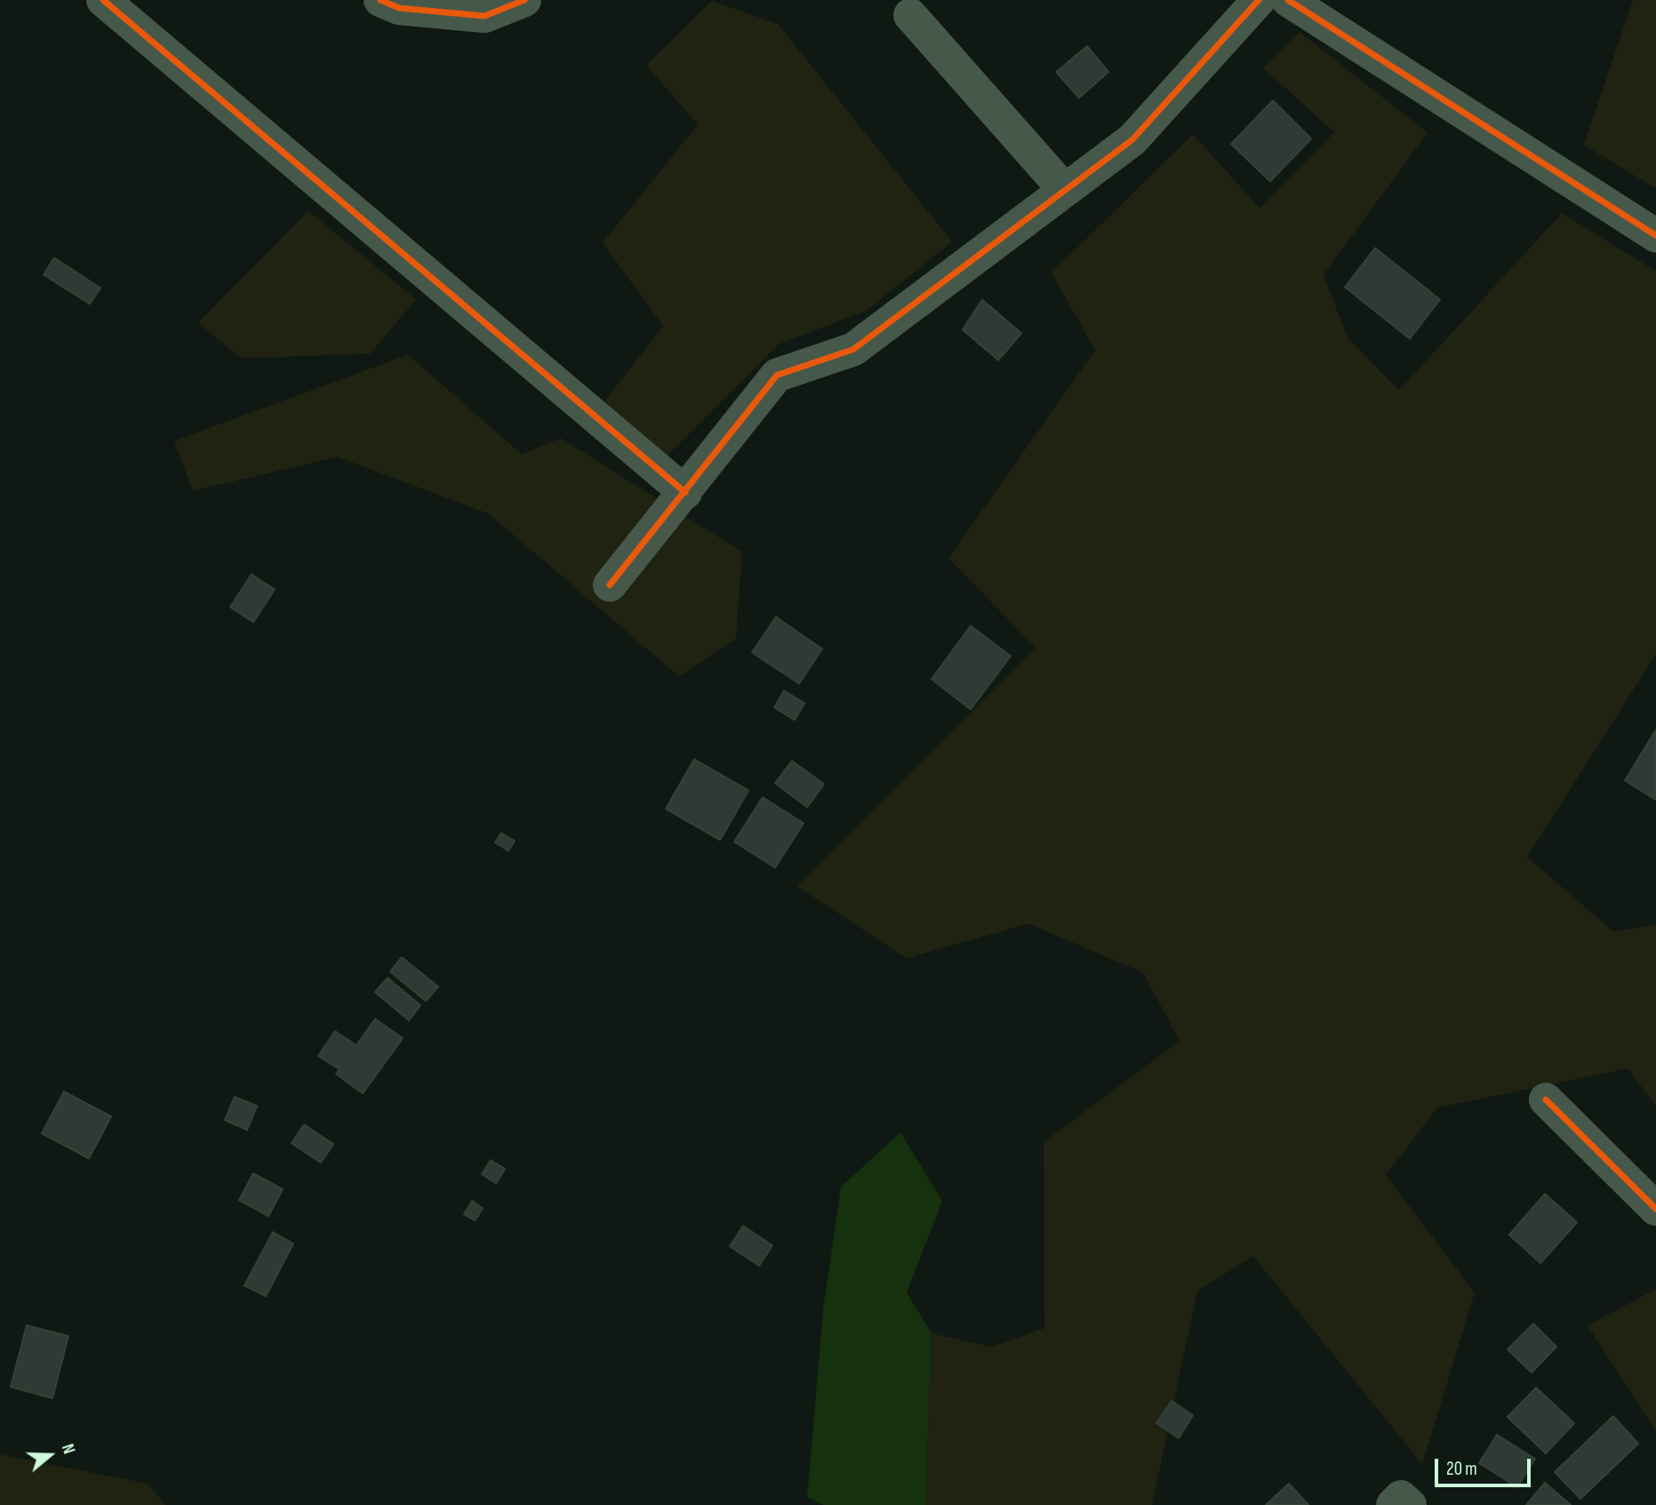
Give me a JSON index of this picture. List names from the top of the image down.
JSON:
{
  "scale_bar": "20 m",
  "north": "right"
}
